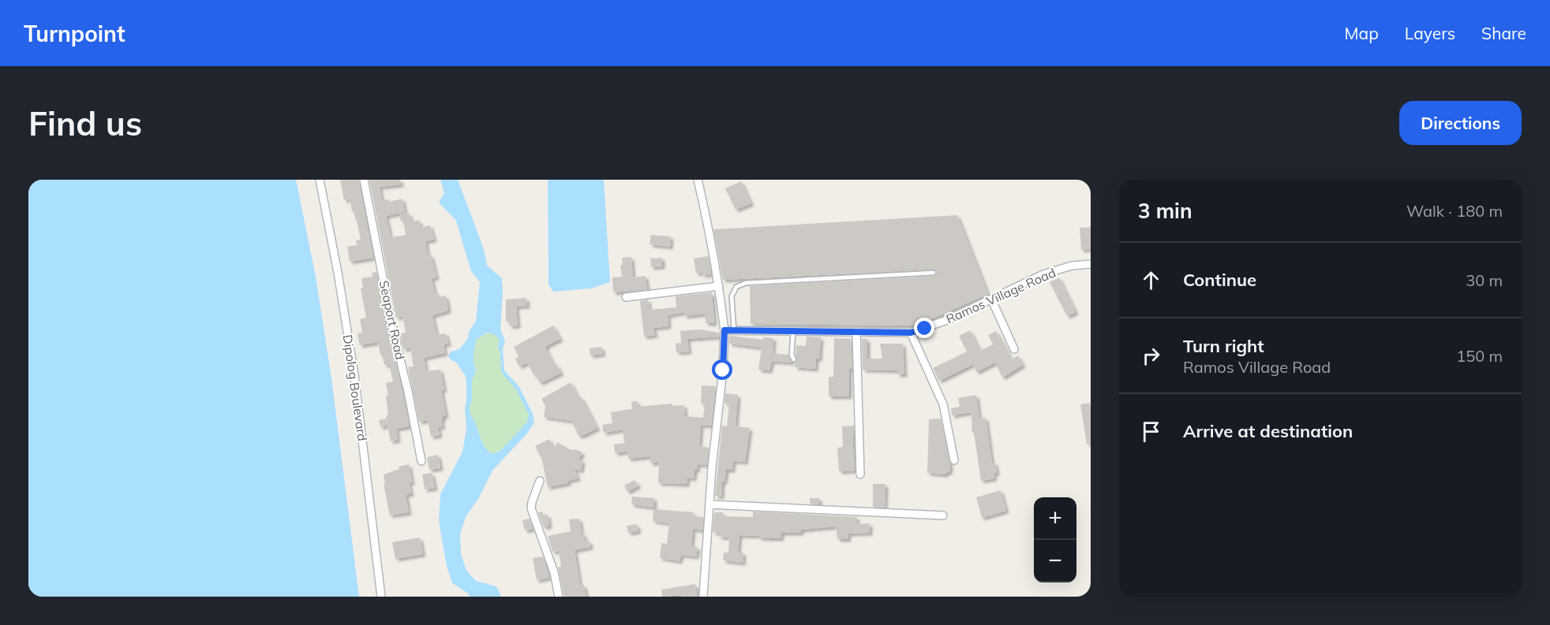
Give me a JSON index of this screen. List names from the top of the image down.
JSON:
{
  "streets": {
    "street": ["Ramos Village Road", "Seaport Road", "Dipolog Boulevard"]
  },
  "page": {
    "header": "Turnpoint",
    "nav": ["Map", "Layers", "Share"],
    "buttons": "Directions",
    "title": "Find us",
    "heading": ["3 min", "Walk · 180 m"],
    "list": [
      ["Continue", "30 m"],
      ["Turn right", "Ramos Village Road", "150 m"],
      "Arrive at destination"
    ],
    "map_buttons": ["+", "−"]
  }
}
